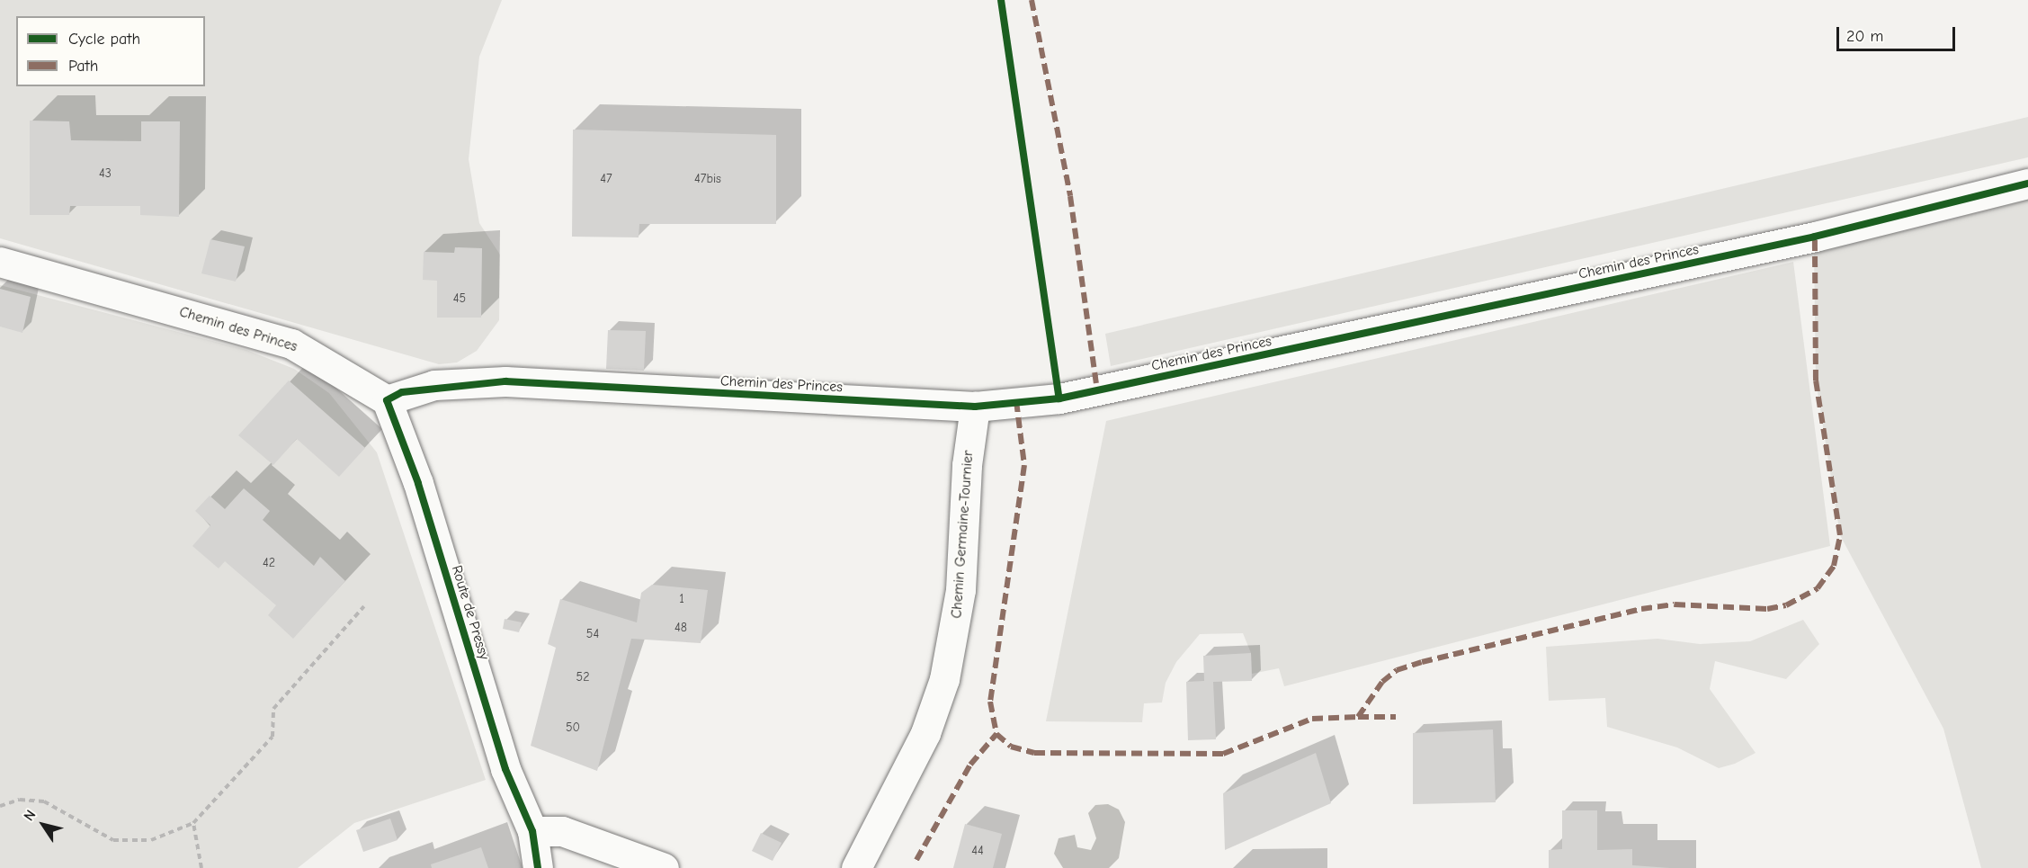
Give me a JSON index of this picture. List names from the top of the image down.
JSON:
{
  "streets": {
    "street": ["Chemin des Princes", "Chemin Germaine-Tournier", "Route de Pressy"]
  },
  "crossings": [
    ["Chemin des Princes", "Chemin Germaine-Tournier"],
    ["Chemin des Princes", "Route de Pressy"]
  ],
  "house_numbers": [
    "43",
    "47",
    "47bis",
    "45",
    "42",
    "1",
    "48",
    "54",
    "52",
    "50",
    "44"
  ],
  "legend": ["Cycle path", "Path"],
  "scale_bar": "20 m",
  "north": "top left"
}
